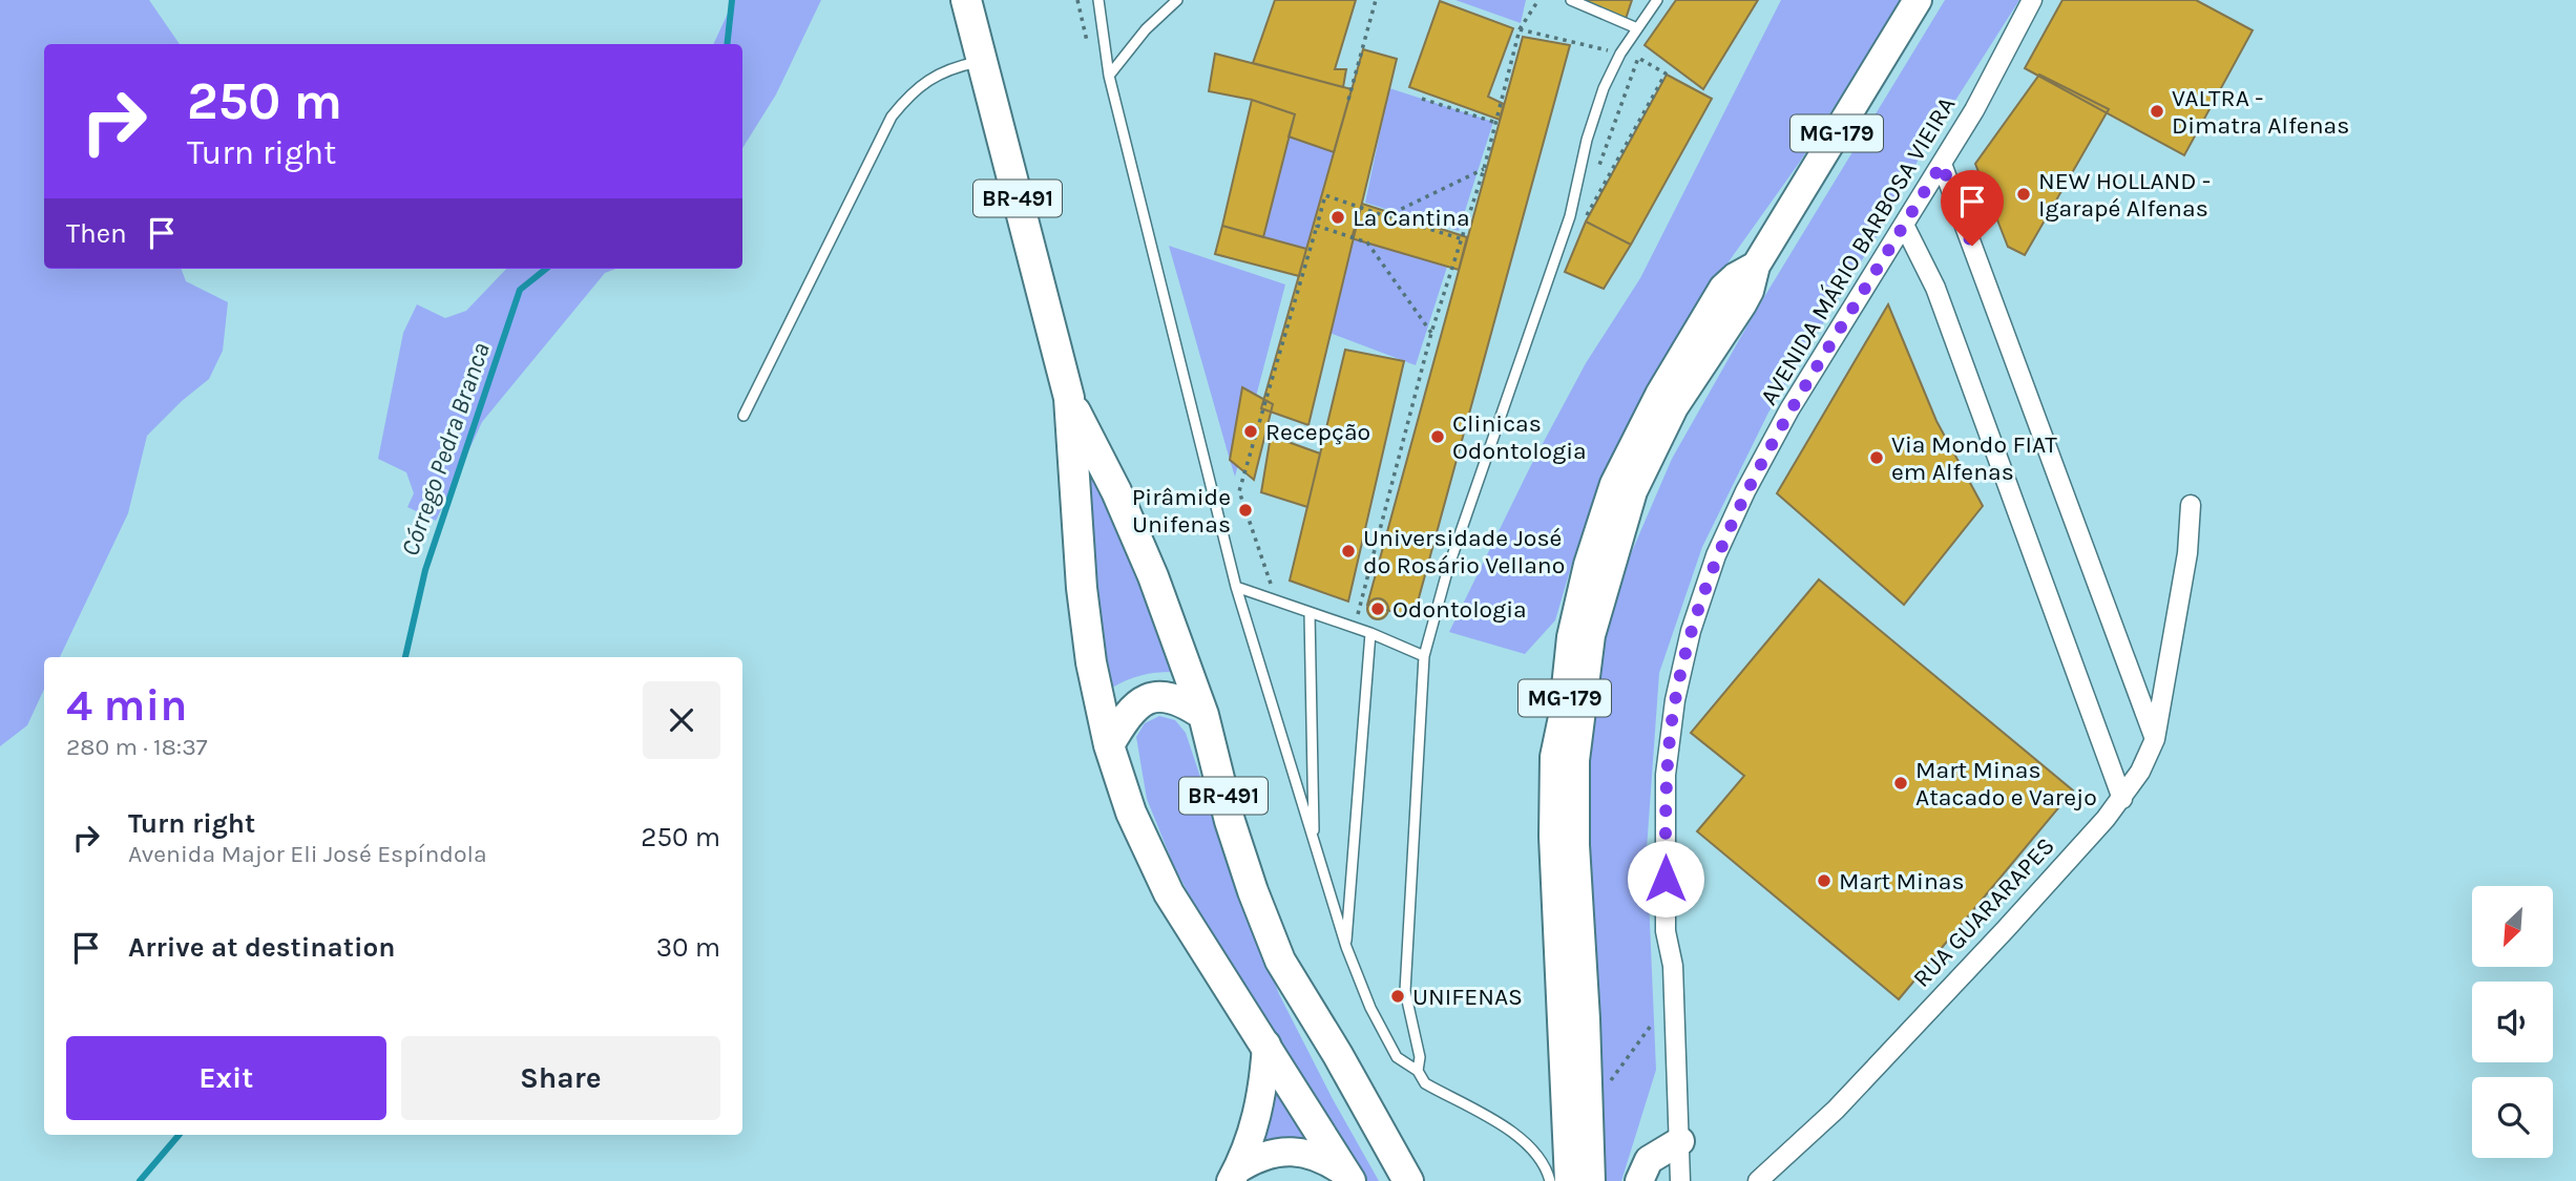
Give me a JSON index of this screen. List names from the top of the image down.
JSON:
{
  "streets": {
    "highway": ["BR-491"],
    "main road": ["MG-179"],
    "street": ["AVENIDA MÁRIO BARBOSA VIEIRA", "RUA GUARARAPES"]
  },
  "water": ["Córrego Pedra Branca"],
  "places": [
    "VALTRA - Dimatra Alfenas",
    "NEW HOLLAND - Igarapé Alfenas",
    "La Cantina",
    "Recepção",
    "Clinicas Odontologia",
    "Via Mondo FIAT em Alfenas",
    "Pirâmide Unifenas",
    "Universidade José do Rosário Vellano",
    "Odontologia",
    "Mart Minas Atacado e Varejo",
    "Mart Minas",
    "UNIFENAS"
  ],
  "north": "bottom left",
  "page": {
    "turn": ["250 m", "Turn right"],
    "then": "Then",
    "heading": ["4 min", "280 m · 18:37"],
    "list": [
      {
        "name": "Turn right",
        "note": "Avenida Major Eli José Espíndola",
        "value": "250 m"
      },
      {
        "name": "Arrive at destination",
        "value": "30 m"
      }
    ],
    "buttons": ["Exit", "Share"]
  }
}
